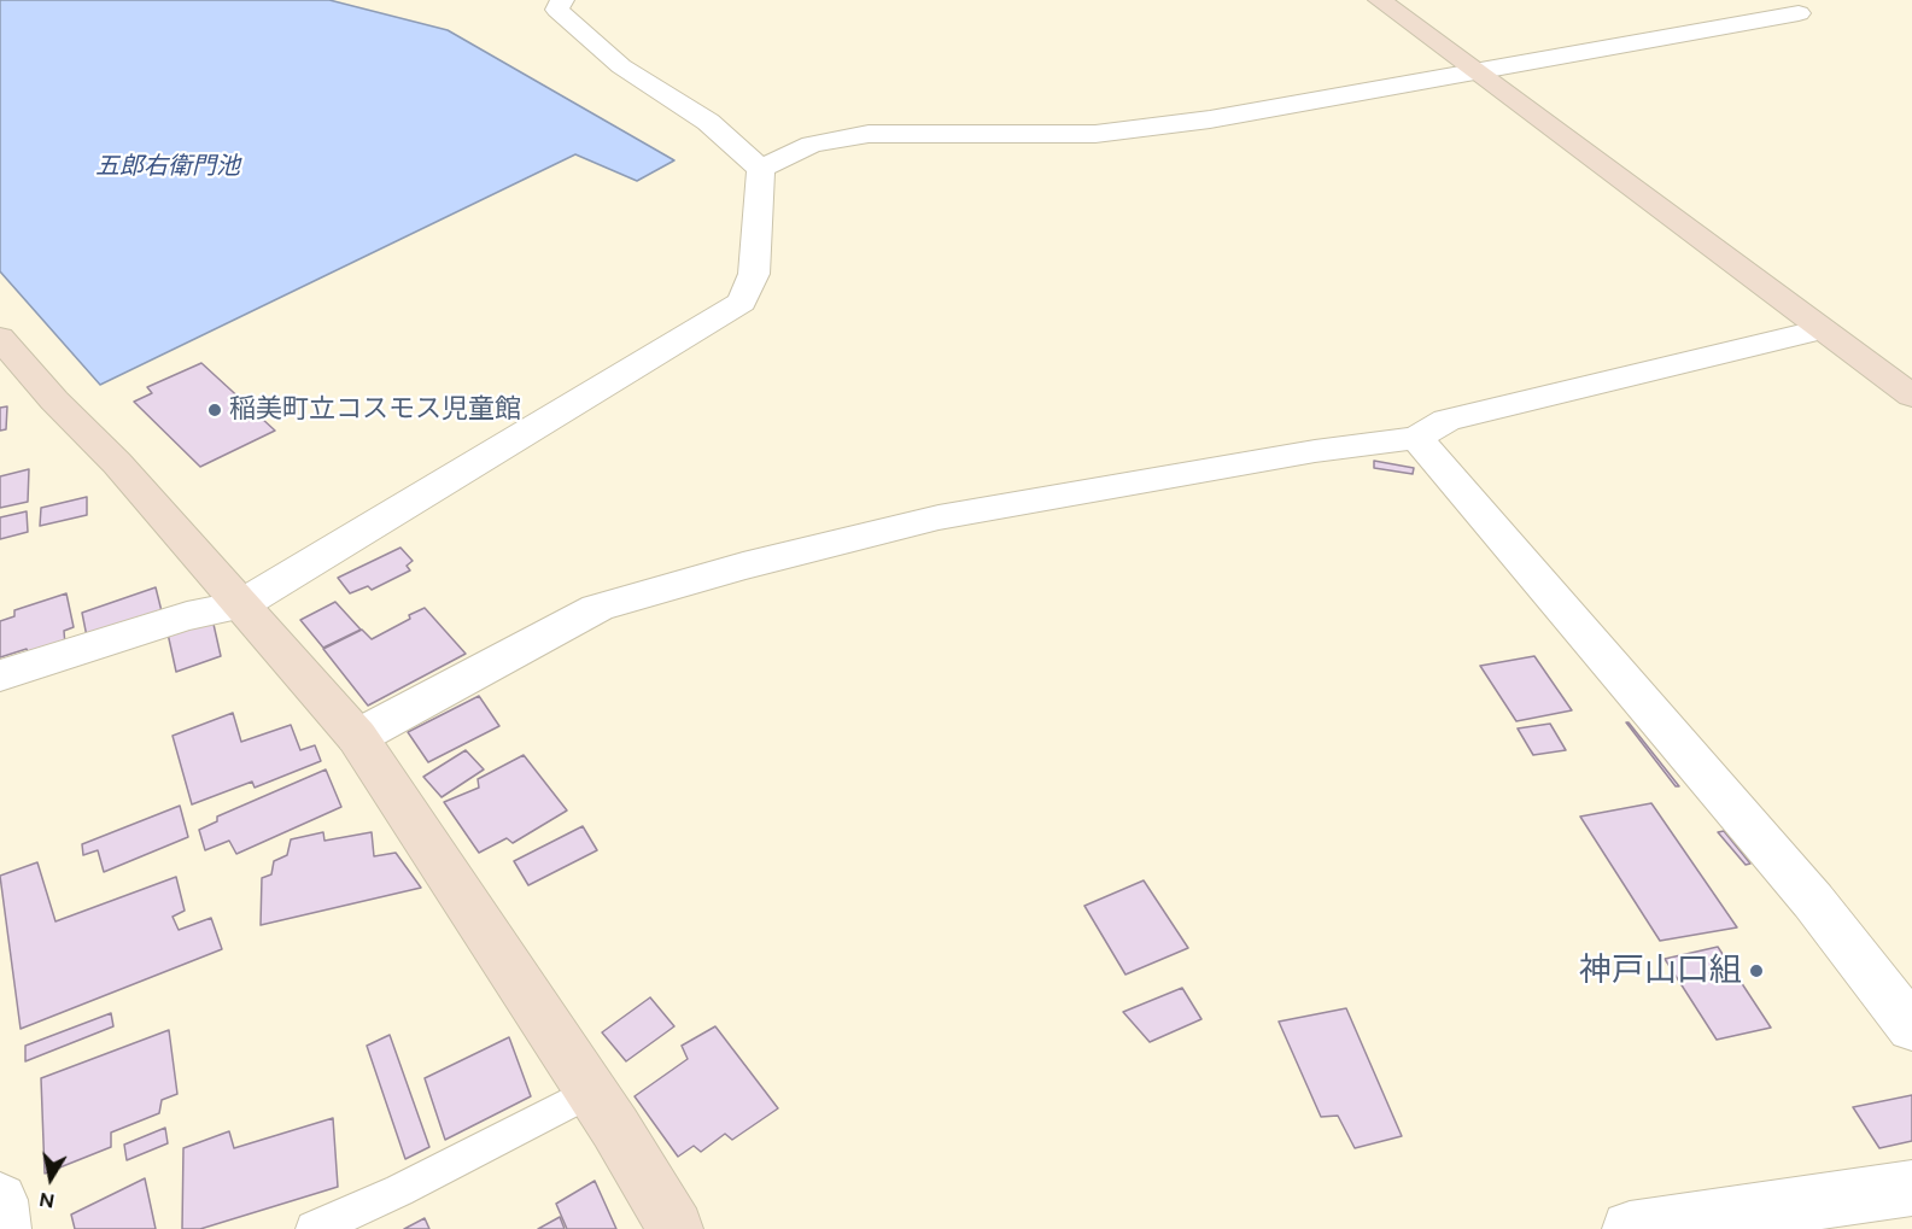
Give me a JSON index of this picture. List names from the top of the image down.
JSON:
{
  "water": ["五郎右衛門池"],
  "places": ["稲美町立コスモス児童館", "神戸山口組"],
  "north": "bottom"
}
